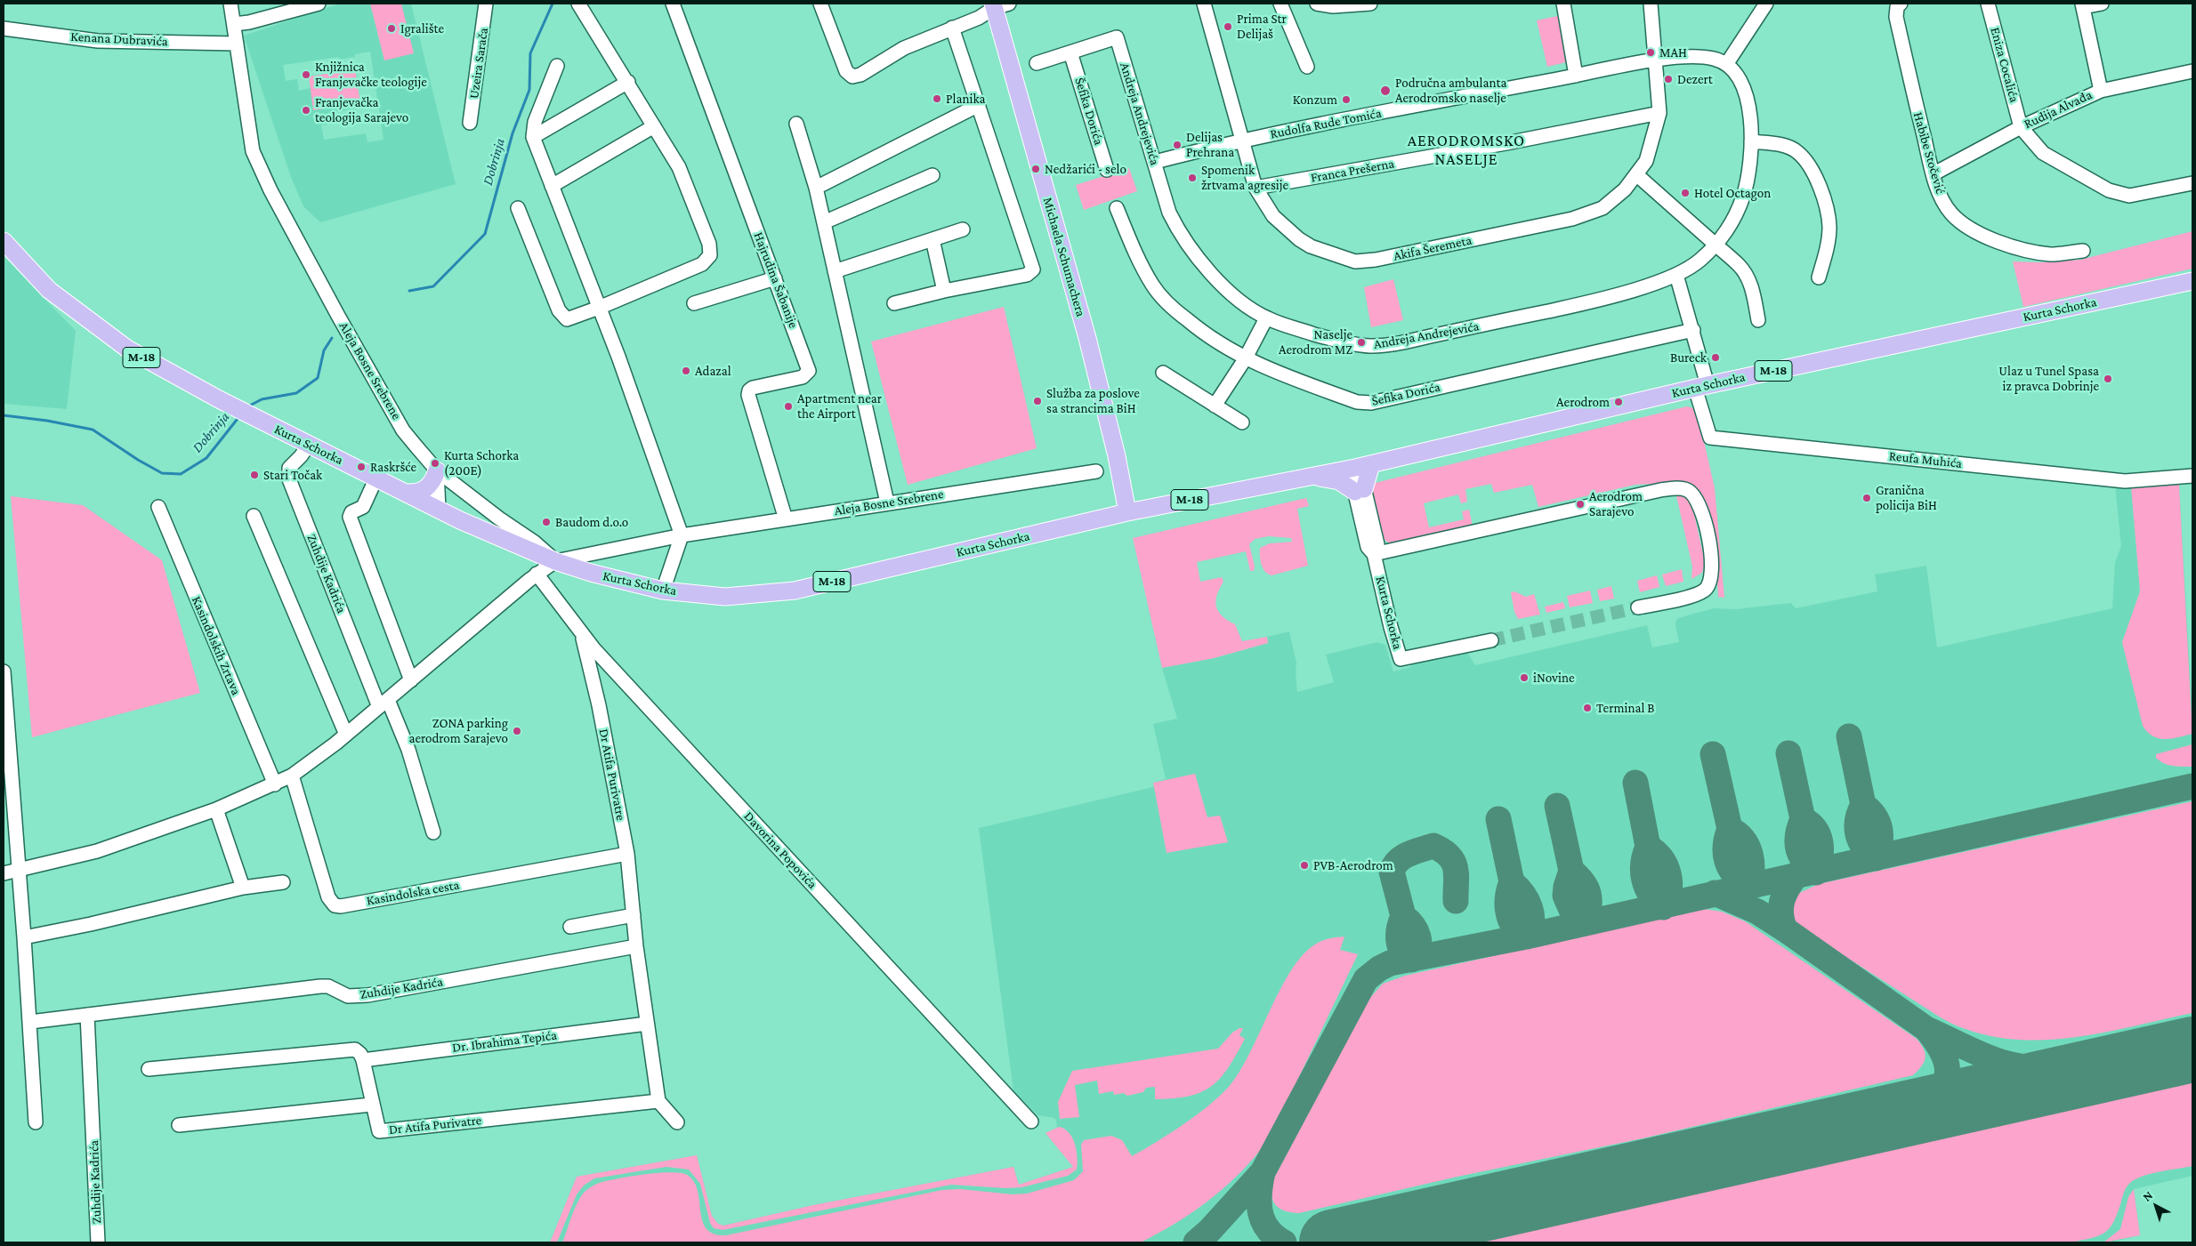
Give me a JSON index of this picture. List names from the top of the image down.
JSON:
{
  "streets": {
    "main road": ["Michaela Schumachera", "Kurta Schorka", "M-18"],
    "street": [
      "Kenana Dubravića",
      "Uzeira Sarača",
      "Eniza Cocalića",
      "Rudija Alvađa",
      "Šefika Dorića",
      "Andreja Andrejevića",
      "Rudolfa Rude Tomića",
      "Habibe Stočević",
      "Franca Prešerna",
      "Akifa Šeremeta",
      "Hajrudina Šabanije",
      "Aleja Bosne Srebrene",
      "Reufa Muhića",
      "Zuhdije Kadrića",
      "Kasindolskih Zrtava",
      "Dr Atifa Purivatre",
      "Davorina Popovića",
      "Kasindolska cesta",
      "Dr. Ibrahima Tepića"
    ]
  },
  "crossings": [
    ["Kenana Dubravića", "Aleja Bosne Srebrene"],
    ["Eniza Cocalića", "Rudija Alvađa"],
    ["Rudija Alvađa", "Habibe Stočević"],
    ["Šefika Dorića", "Andreja Andrejevića"],
    ["Andreja Andrejevića", "Rudolfa Rude Tomića"],
    ["Rudolfa Rude Tomića", "Akifa Šeremeta"],
    ["Franca Prešerna", "Akifa Šeremeta"],
    ["Michaela Schumachera", "Kurta Schorka"],
    ["Hajrudina Šabanije", "Aleja Bosne Srebrene"],
    ["Kurta Schorka", "Aleja Bosne Srebrene"],
    ["Kurta Schorka", "Reufa Muhića"],
    ["Kurta Schorka", "Zuhdije Kadrića"],
    ["Zuhdije Kadrića", "Dr Atifa Purivatre"],
    ["Dr Atifa Purivatre", "Davorina Popovića"],
    ["Dr Atifa Purivatre", "Kasindolska cesta"],
    ["Dr Atifa Purivatre", "Dr. Ibrahima Tepića"]
  ],
  "districts": ["AERODROMSKO NASELJE"],
  "water": ["Dobrinja"],
  "places": [
    "Prima Str Delijaš",
    "Igralište",
    "MAH",
    "Knjižnica Franjevačke teologije",
    "Dezert",
    "Područna ambulanta Aerodromsko naselje",
    "Planika",
    "Konzum",
    "Franjevačka teologija Sarajevo",
    "Delijas Prehrana",
    "Nedžarići - selo",
    "Spomenik žrtvama agresije",
    "Hotel Octagon",
    "Naselje Aerodrom MZ",
    "Bureck",
    "Adazal",
    "Ulaz u Tunel Spasa iz pravca Dobrinje",
    "Služba za poslove sa strancima BiH",
    "Aerodrom",
    "Apartment near the Airport",
    "Kurta Schorka (200E)",
    "Raskršće",
    "Stari Točak",
    "Granična policija BiH",
    "Aerodrom Sarajevo",
    "Baudom d.o.o",
    "iNovine",
    "Terminal B",
    "ZONA parking aerodrom Sarajevo",
    "PVB-Aerodrom"
  ],
  "north": "top left"
}
